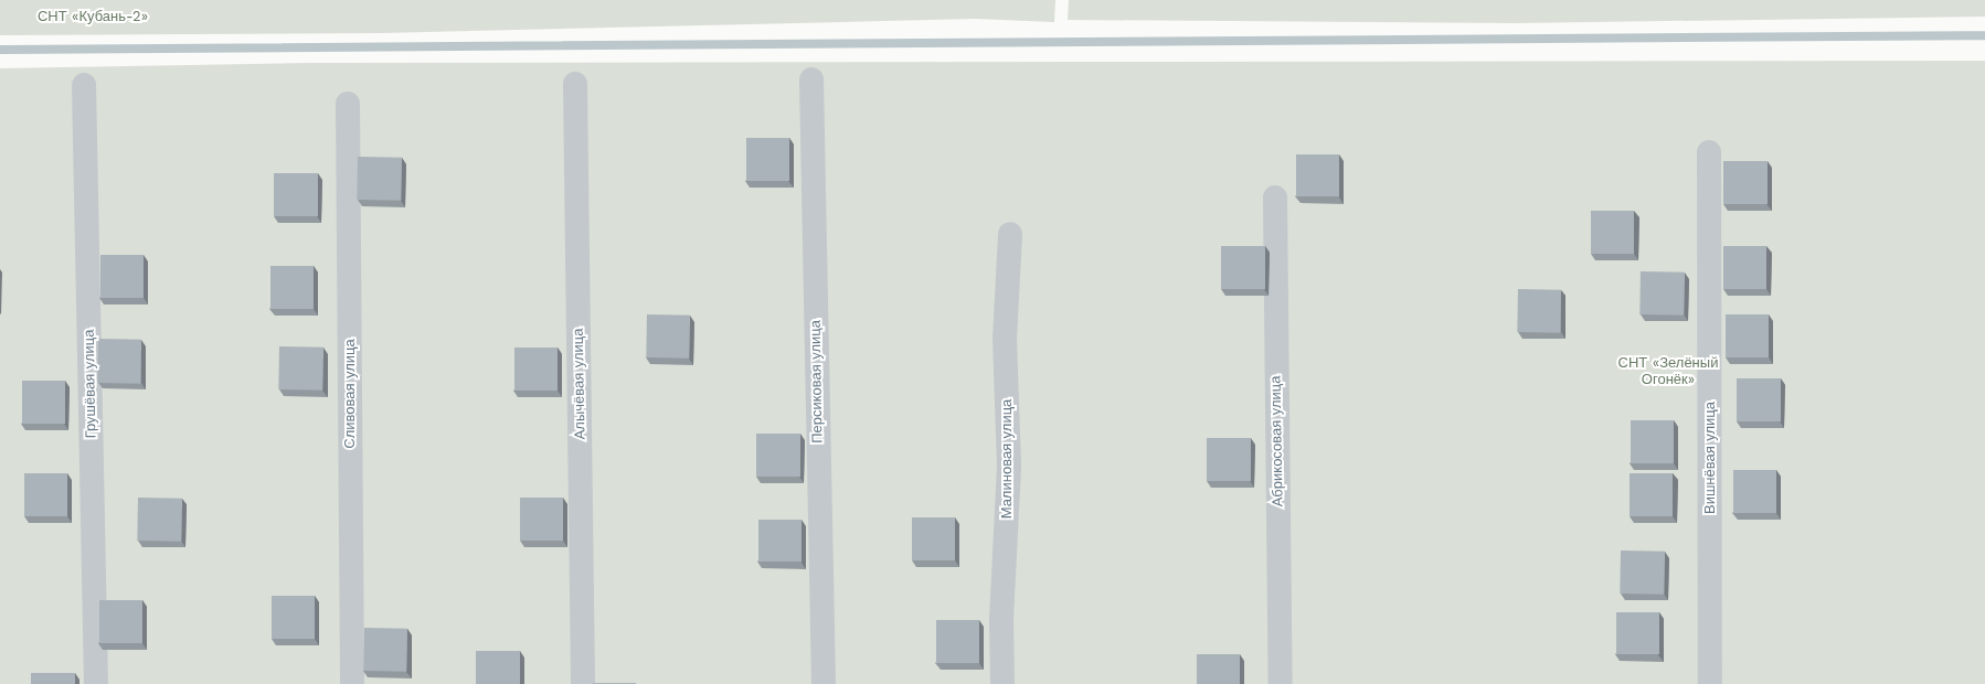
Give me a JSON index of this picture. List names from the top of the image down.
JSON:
{
  "streets": {
    "street": [
      "Персиковая улица",
      "Грушёвая улица",
      "Алычёвая улица",
      "Сливовая улица",
      "Абрикосовая улица",
      "Вишнёвая улица",
      "Малиновая улица"
    ]
  },
  "parks": ["СНТ «Кубань-2»", "СНТ «Зелёный Огонёк»"]
}
